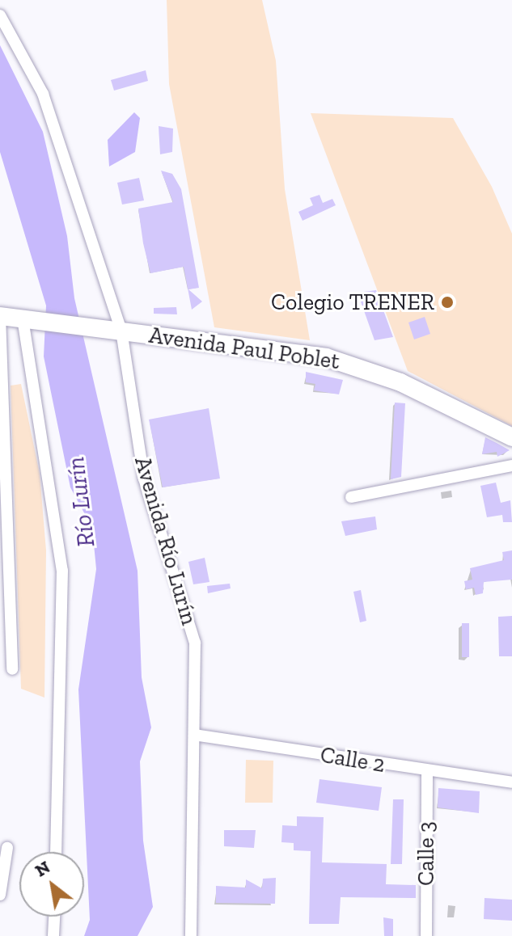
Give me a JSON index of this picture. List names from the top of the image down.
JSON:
{
  "streets": {
    "main road": ["Avenida Paul Poblet"],
    "street": ["Avenida Río Lurín", "Calle 2", "Calle 3"]
  },
  "crossings": [
    ["Avenida Paul Poblet", "Avenida Río Lurín"],
    ["Avenida Río Lurín", "Calle 2"],
    ["Calle 2", "Calle 3"]
  ],
  "water": ["Río Lurín"],
  "places": ["Colegio TRENER"],
  "north": "top left"
}
